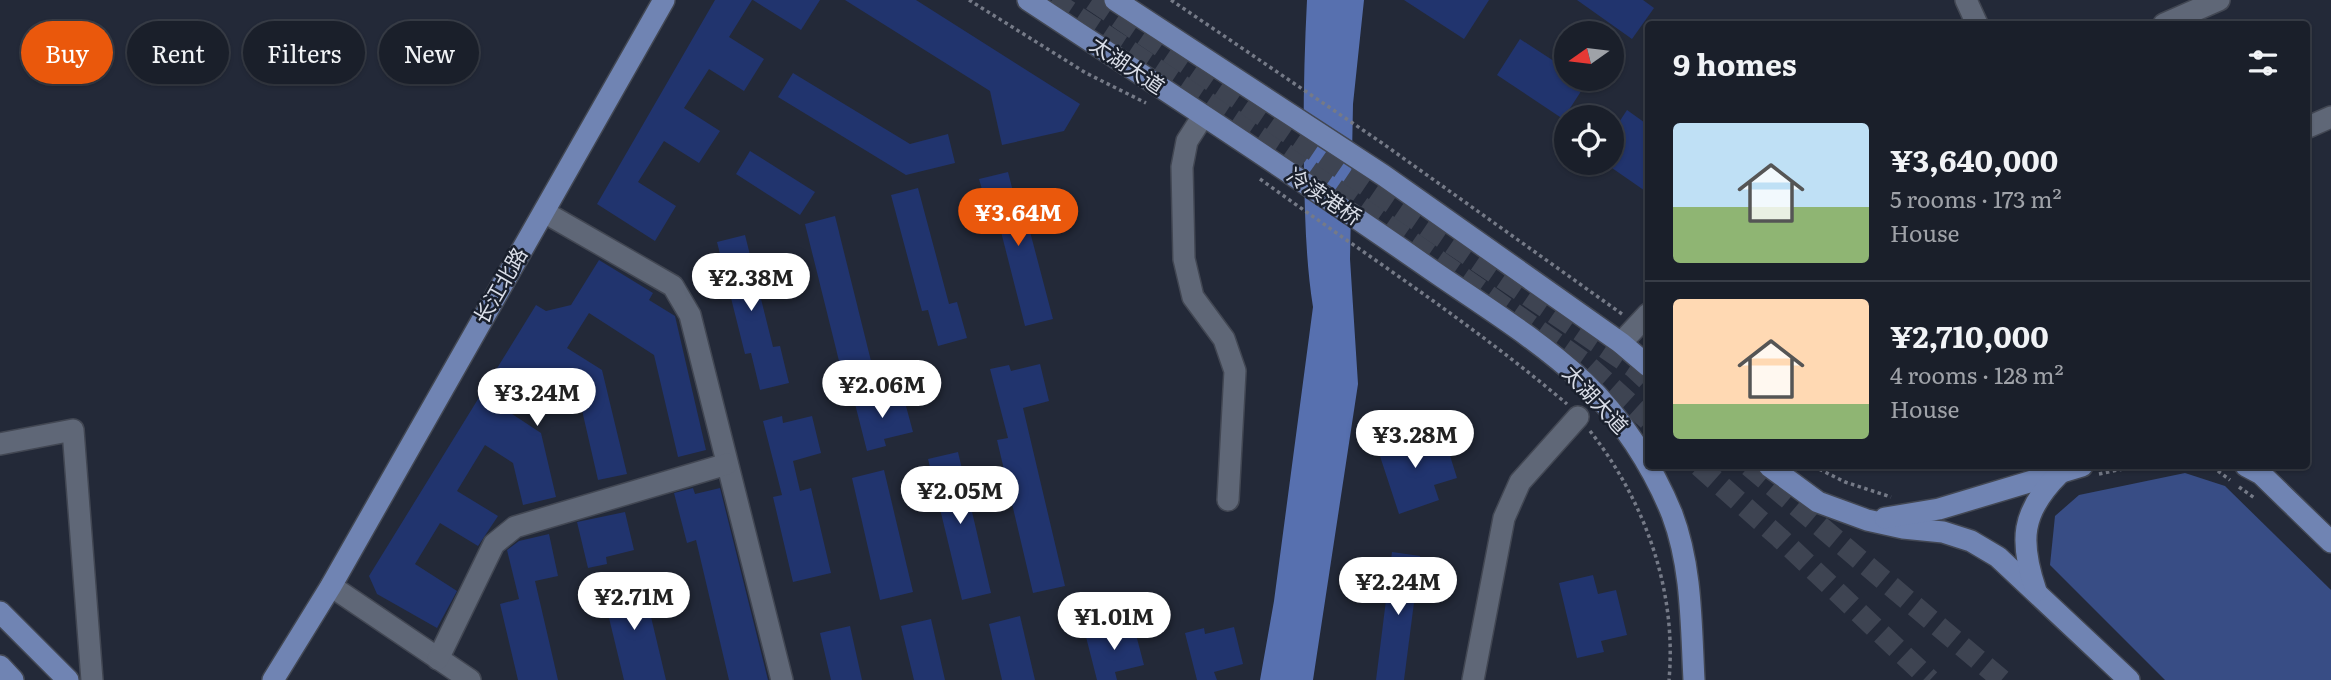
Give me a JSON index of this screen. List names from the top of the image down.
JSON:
{
  "streets": {
    "main road": ["太湖大道", "冷渎港桥", "长江北路"]
  },
  "crossings": [
    ["太湖大道", "冷渎港桥"]
  ],
  "north": "left",
  "page": {
    "chip": [
      "Buy",
      "Rent",
      "Filters",
      "New"
    ],
    "heading": "9 homes",
    "list": [
      {
        "name": "¥3,640,000",
        "note": "5 rooms · 173 m² · House"
      },
      {
        "name": "¥2,710,000",
        "note": "4 rooms · 128 m² · House"
      }
    ],
    "price": [
      "¥3.64M",
      "¥2.38M",
      "¥2.06M",
      "¥3.24M",
      "¥3.28M",
      "¥2.05M",
      "¥2.24M",
      "¥2.71M",
      "¥1.01M"
    ]
  }
}
